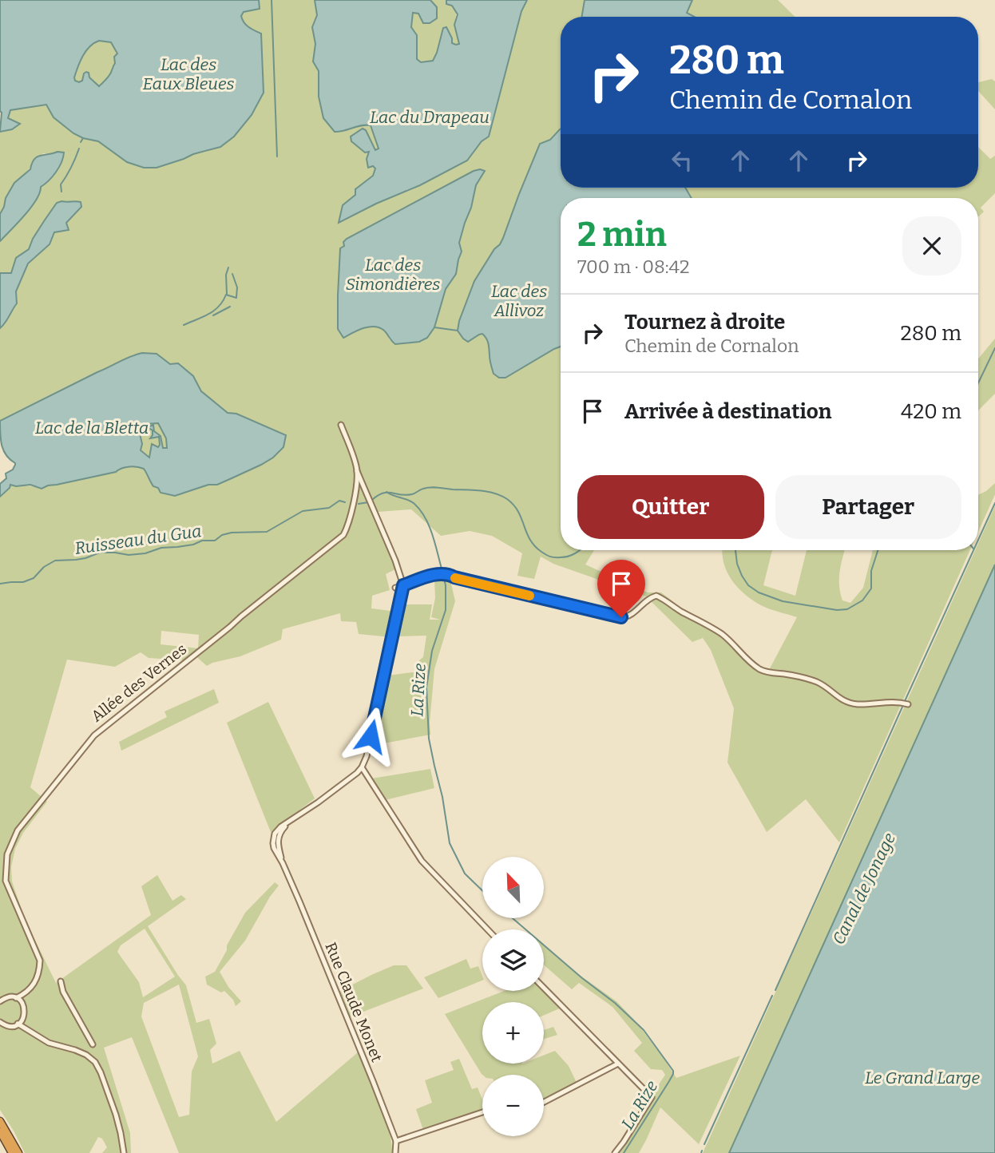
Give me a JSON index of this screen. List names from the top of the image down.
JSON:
{
  "streets": {
    "street": ["Allée des Vernes", "Rue Claude Monet"]
  },
  "water": [
    "Lac des Eaux Bleues",
    "Lac du Drapeau",
    "Lac des Simondières",
    "Lac des Allivoz",
    "Lac de la Bletta",
    "Ruisseau du Gua",
    "La Rize",
    "Canal de Jonage",
    "Le Grand Large"
  ],
  "north": "top left",
  "page": {
    "turn": ["280 m", "Chemin de Cornalon"],
    "heading": ["2 min", "700 m · 08:42"],
    "list": [
      {
        "name": "Tournez à droite",
        "note": "Chemin de Cornalon",
        "value": "280 m"
      },
      {
        "name": "Arrivée à destination",
        "value": "420 m"
      }
    ],
    "buttons": ["Quitter", "Partager"],
    "map_buttons": ["+", "−"]
  }
}
